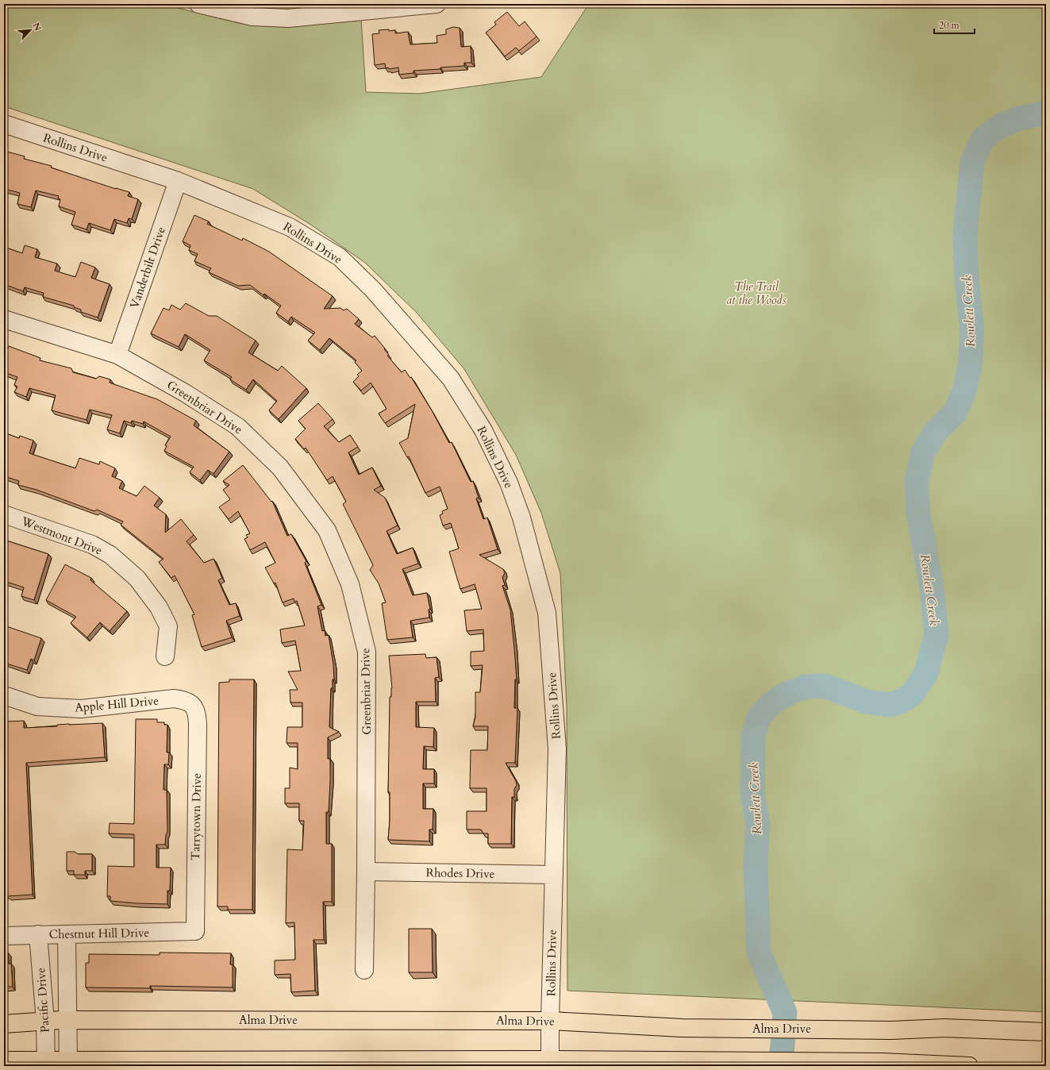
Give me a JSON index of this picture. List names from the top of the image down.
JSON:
{
  "streets": {
    "main road": ["Alma Drive"],
    "street": [
      "Rollins Drive",
      "Vanderbilt Drive",
      "Greenbriar Drive",
      "Westmont Drive",
      "Apple Hill Drive",
      "Tarrytown Drive",
      "Rhodes Drive",
      "Chestnut Hill Drive",
      "Pacific Drive"
    ]
  },
  "crossings": [
    ["Rollins Drive", "Vanderbilt Drive"],
    ["Rollins Drive", "Rhodes Drive"],
    ["Rollins Drive", "Alma Drive"],
    ["Vanderbilt Drive", "Greenbriar Drive"],
    ["Greenbriar Drive", "Rhodes Drive"],
    ["Apple Hill Drive", "Tarrytown Drive"],
    ["Tarrytown Drive", "Chestnut Hill Drive"],
    ["Chestnut Hill Drive", "Pacific Drive"],
    ["Pacific Drive", "Alma Drive"]
  ],
  "water": ["Rowlett Creek"],
  "parks": ["The Trail at the Woods"],
  "scale_bar": "20 m",
  "north": "top right"
}
